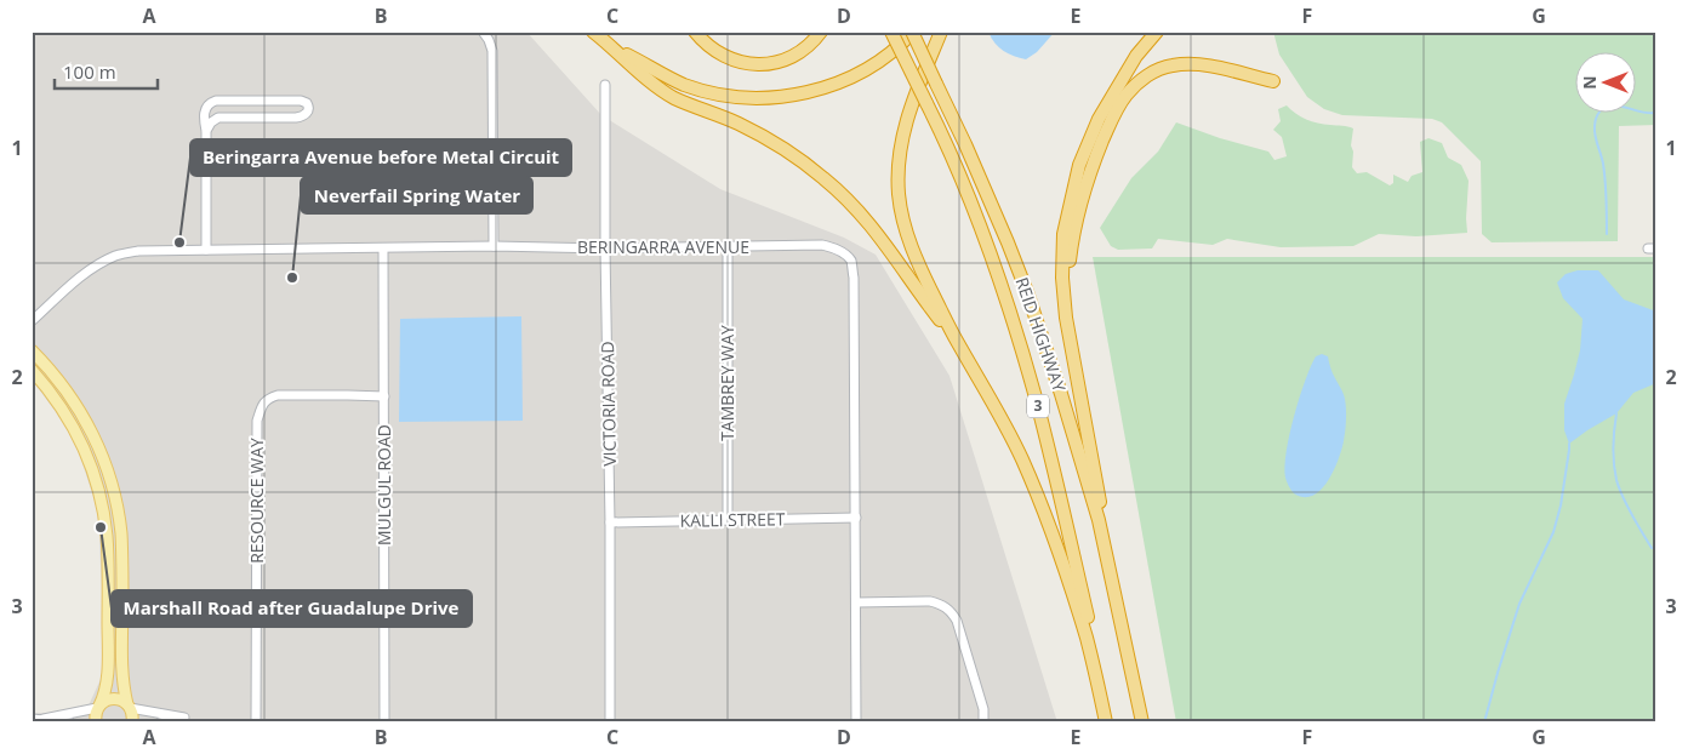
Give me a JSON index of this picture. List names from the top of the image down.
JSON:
{
  "streets": {
    "highway": ["REID HIGHWAY", "3"],
    "street": [
      "BERINGARRA AVENUE",
      "TAMBREY WAY",
      "VICTORIA ROAD",
      "MULGUL ROAD",
      "RESOURCE WAY",
      "KALLI STREET"
    ]
  },
  "crossings": [
    ["BERINGARRA AVENUE", "TAMBREY WAY"],
    ["BERINGARRA AVENUE", "VICTORIA ROAD"],
    ["BERINGARRA AVENUE", "MULGUL ROAD"],
    ["BERINGARRA AVENUE", "KALLI STREET"],
    ["REID HIGHWAY", "3"],
    ["TAMBREY WAY", "KALLI STREET"],
    ["VICTORIA ROAD", "KALLI STREET"],
    ["MULGUL ROAD", "RESOURCE WAY"]
  ],
  "places": ["Beringarra Avenue before Metal Circuit", "Neverfail Spring Water", "Marshall Road after Guadalupe Drive"],
  "scale_bar": "100 m",
  "north": "left",
  "grid": {
    "columns": [
      "A",
      "B",
      "C",
      "D",
      "E",
      "F",
      "G"
    ],
    "rows": ["1", "2", "3"]
  }
}
